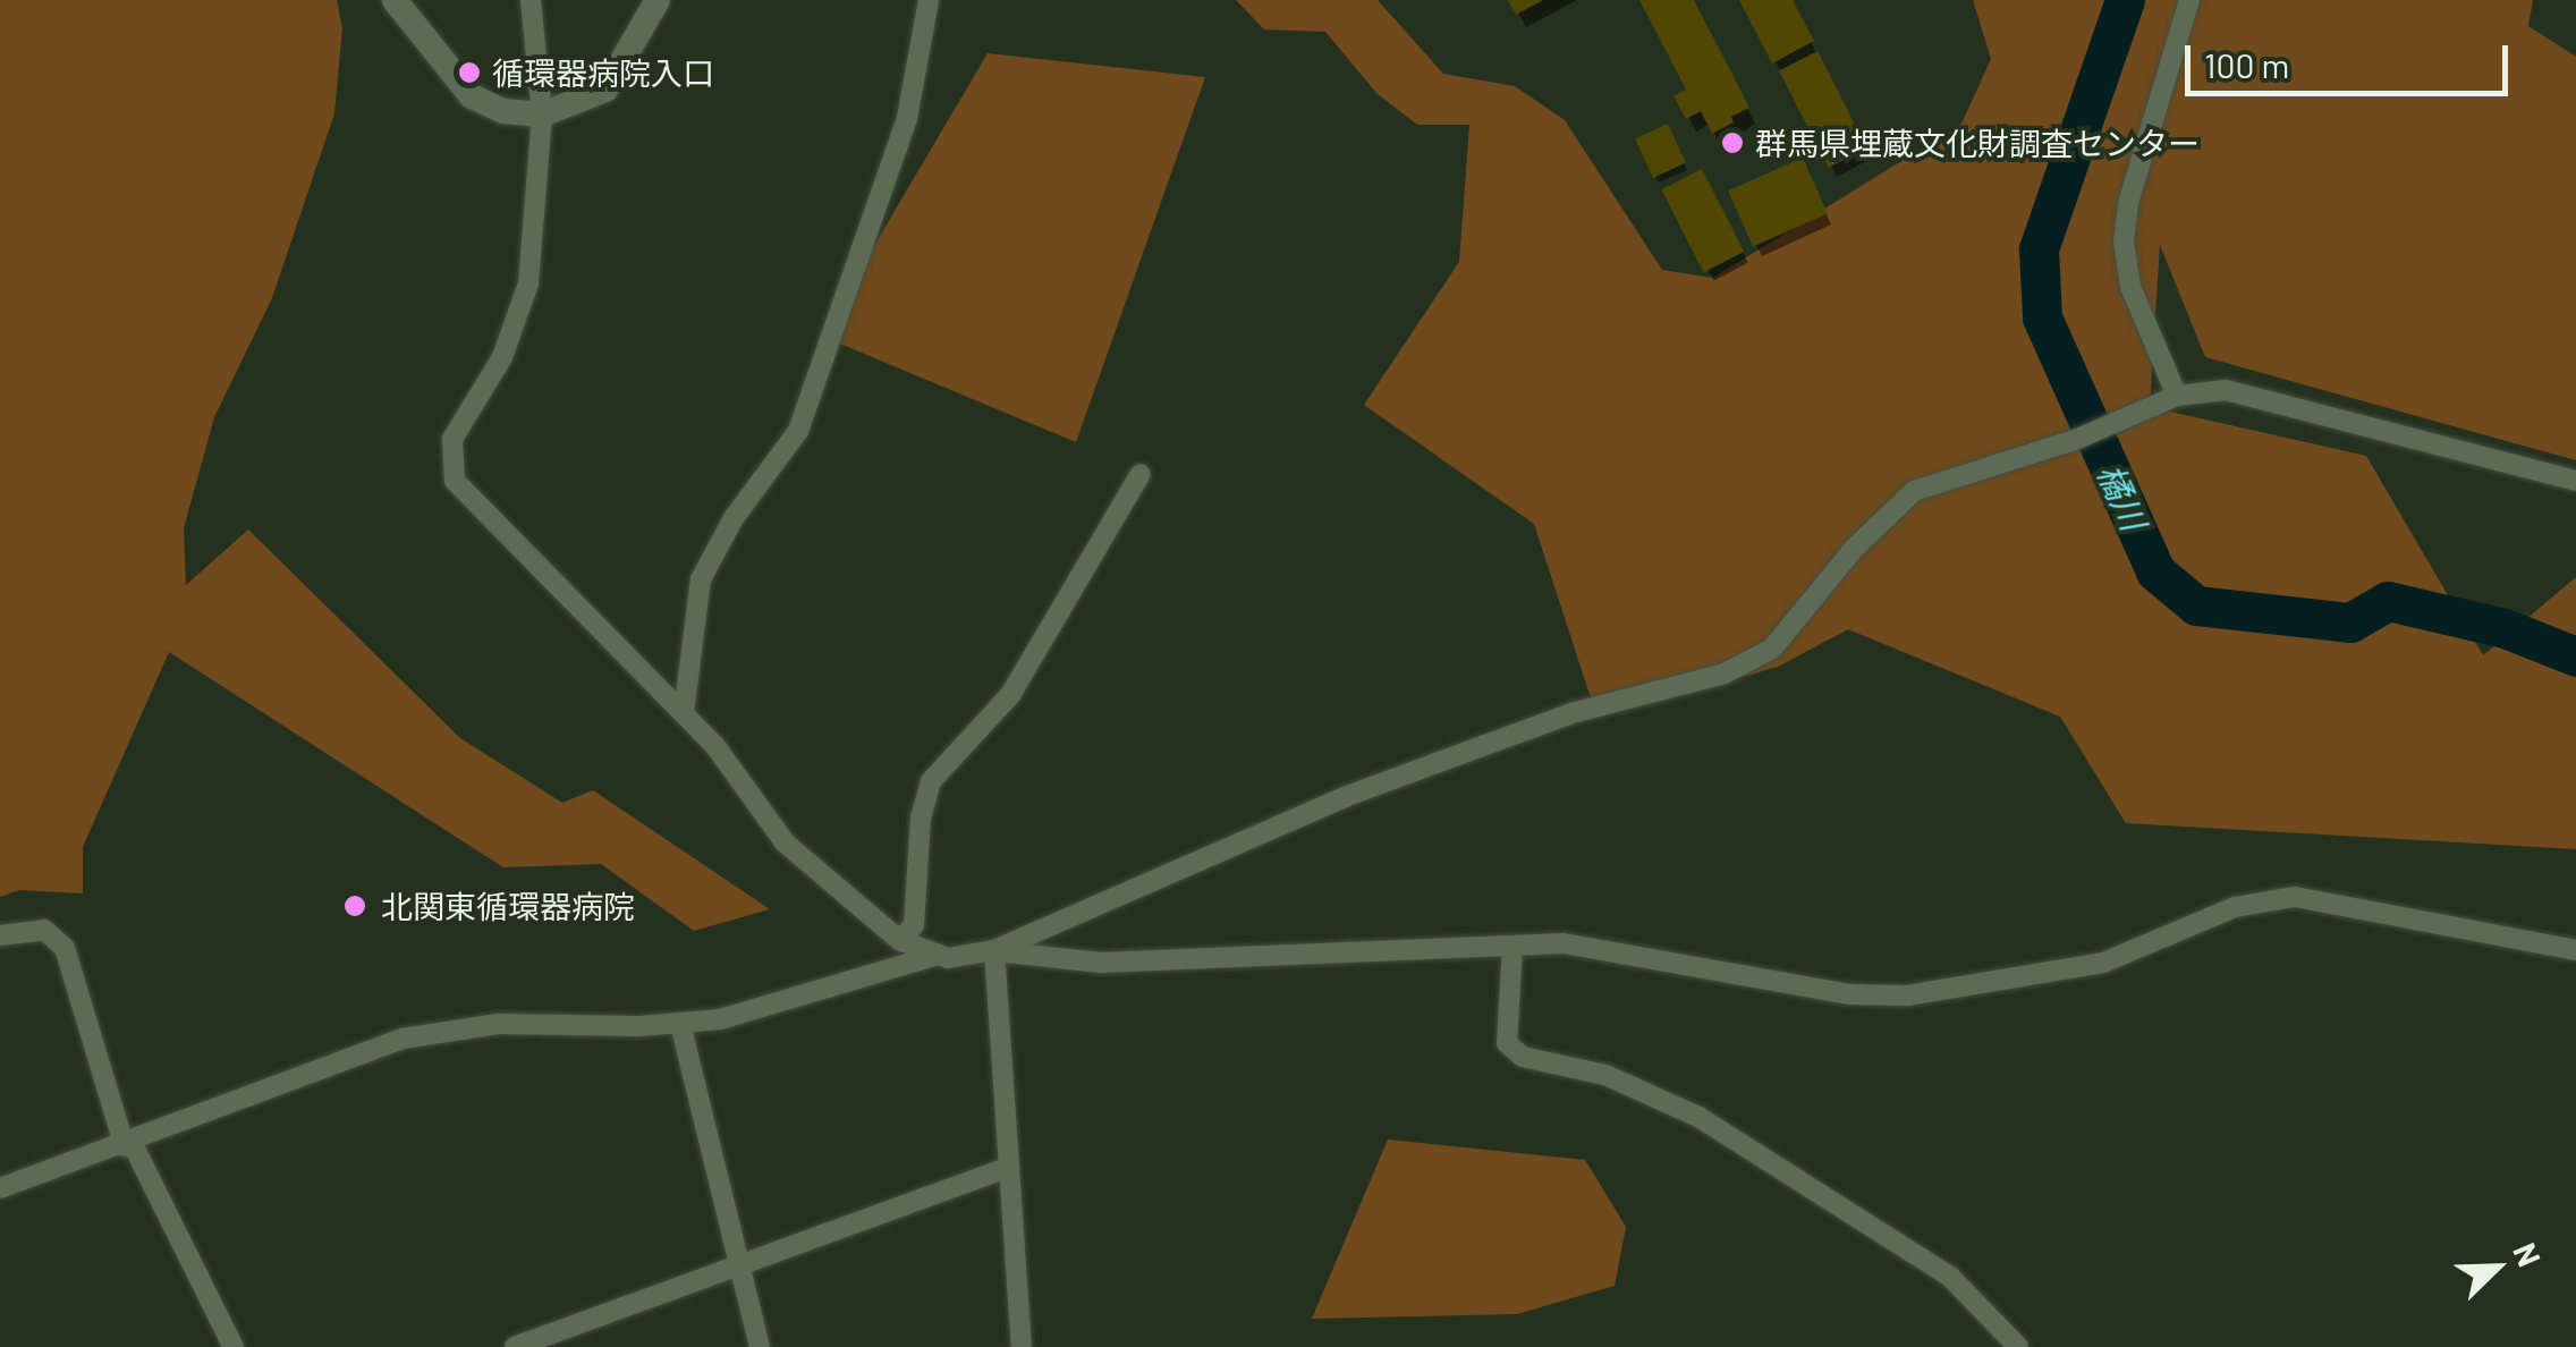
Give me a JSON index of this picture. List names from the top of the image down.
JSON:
{
  "water": ["橘川"],
  "places": ["循環器病院入口", "群馬県埋蔵文化財調査センター", "北関東循環器病院"],
  "scale_bar": "100 m",
  "north": "top right"
}
